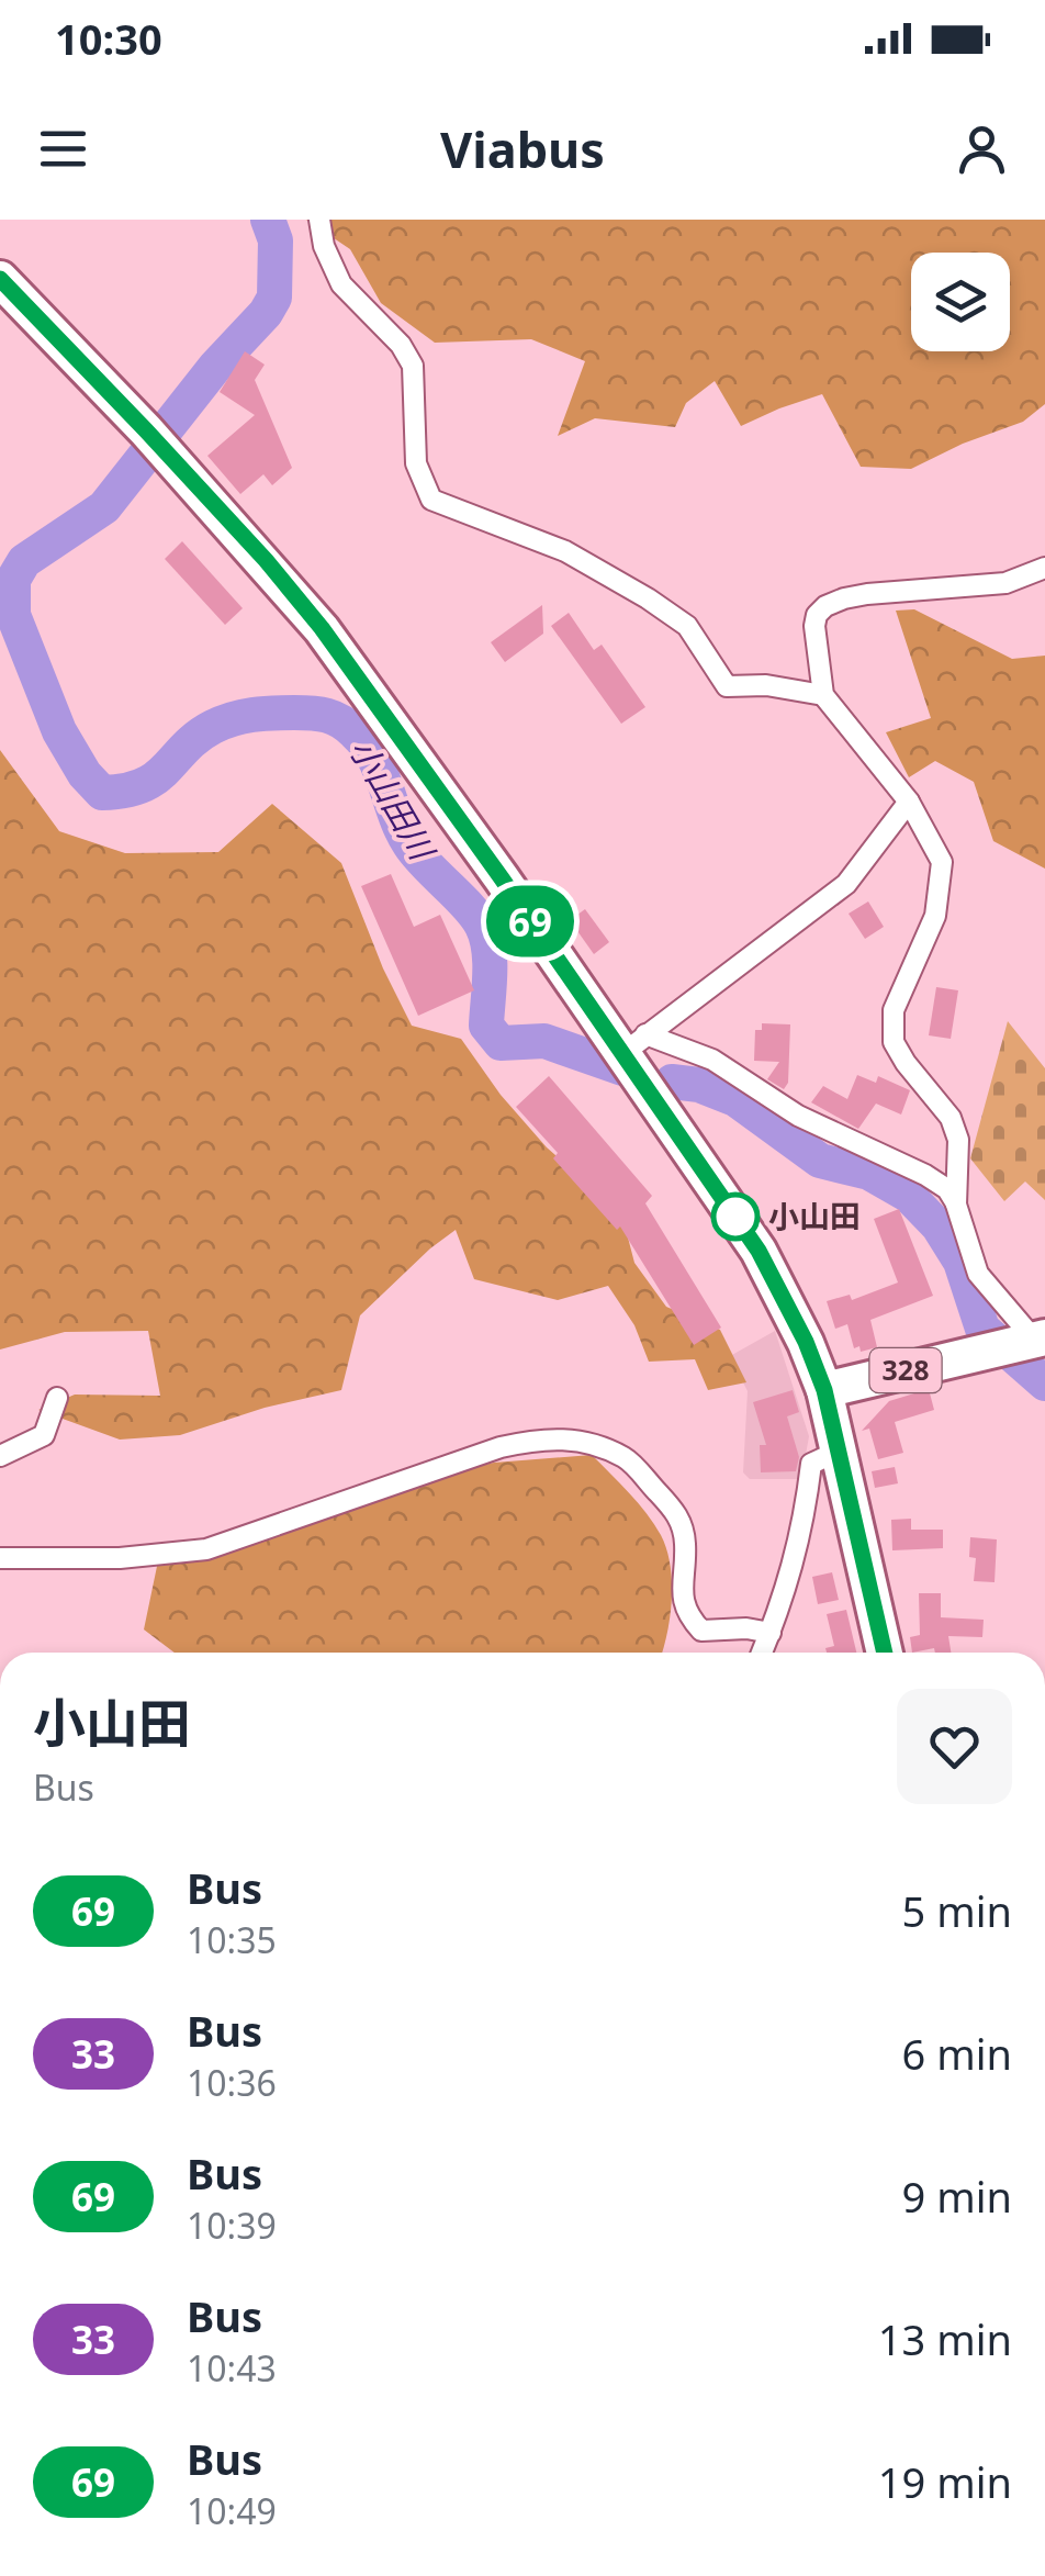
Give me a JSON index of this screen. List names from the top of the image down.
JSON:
{
  "streets": {
    "highway": ["328"]
  },
  "water": ["小山田川"],
  "places": ["小山田"],
  "lines": ["bus line 69"],
  "page": {
    "status": "10:30",
    "header": "Viabus",
    "on_map": "69",
    "heading": ["小山田", "Bus"],
    "list": [
      {
        "mark": "69",
        "name": "Bus",
        "note": "10:35",
        "value": "5 min"
      },
      {
        "mark": "33",
        "name": "Bus",
        "note": "10:36",
        "value": "6 min"
      },
      {
        "mark": "69",
        "name": "Bus",
        "note": "10:39",
        "value": "9 min"
      },
      {
        "mark": "33",
        "name": "Bus",
        "note": "10:43",
        "value": "13 min"
      },
      {
        "mark": "69",
        "name": "Bus",
        "note": "10:49",
        "value": "19 min"
      }
    ]
  }
}
